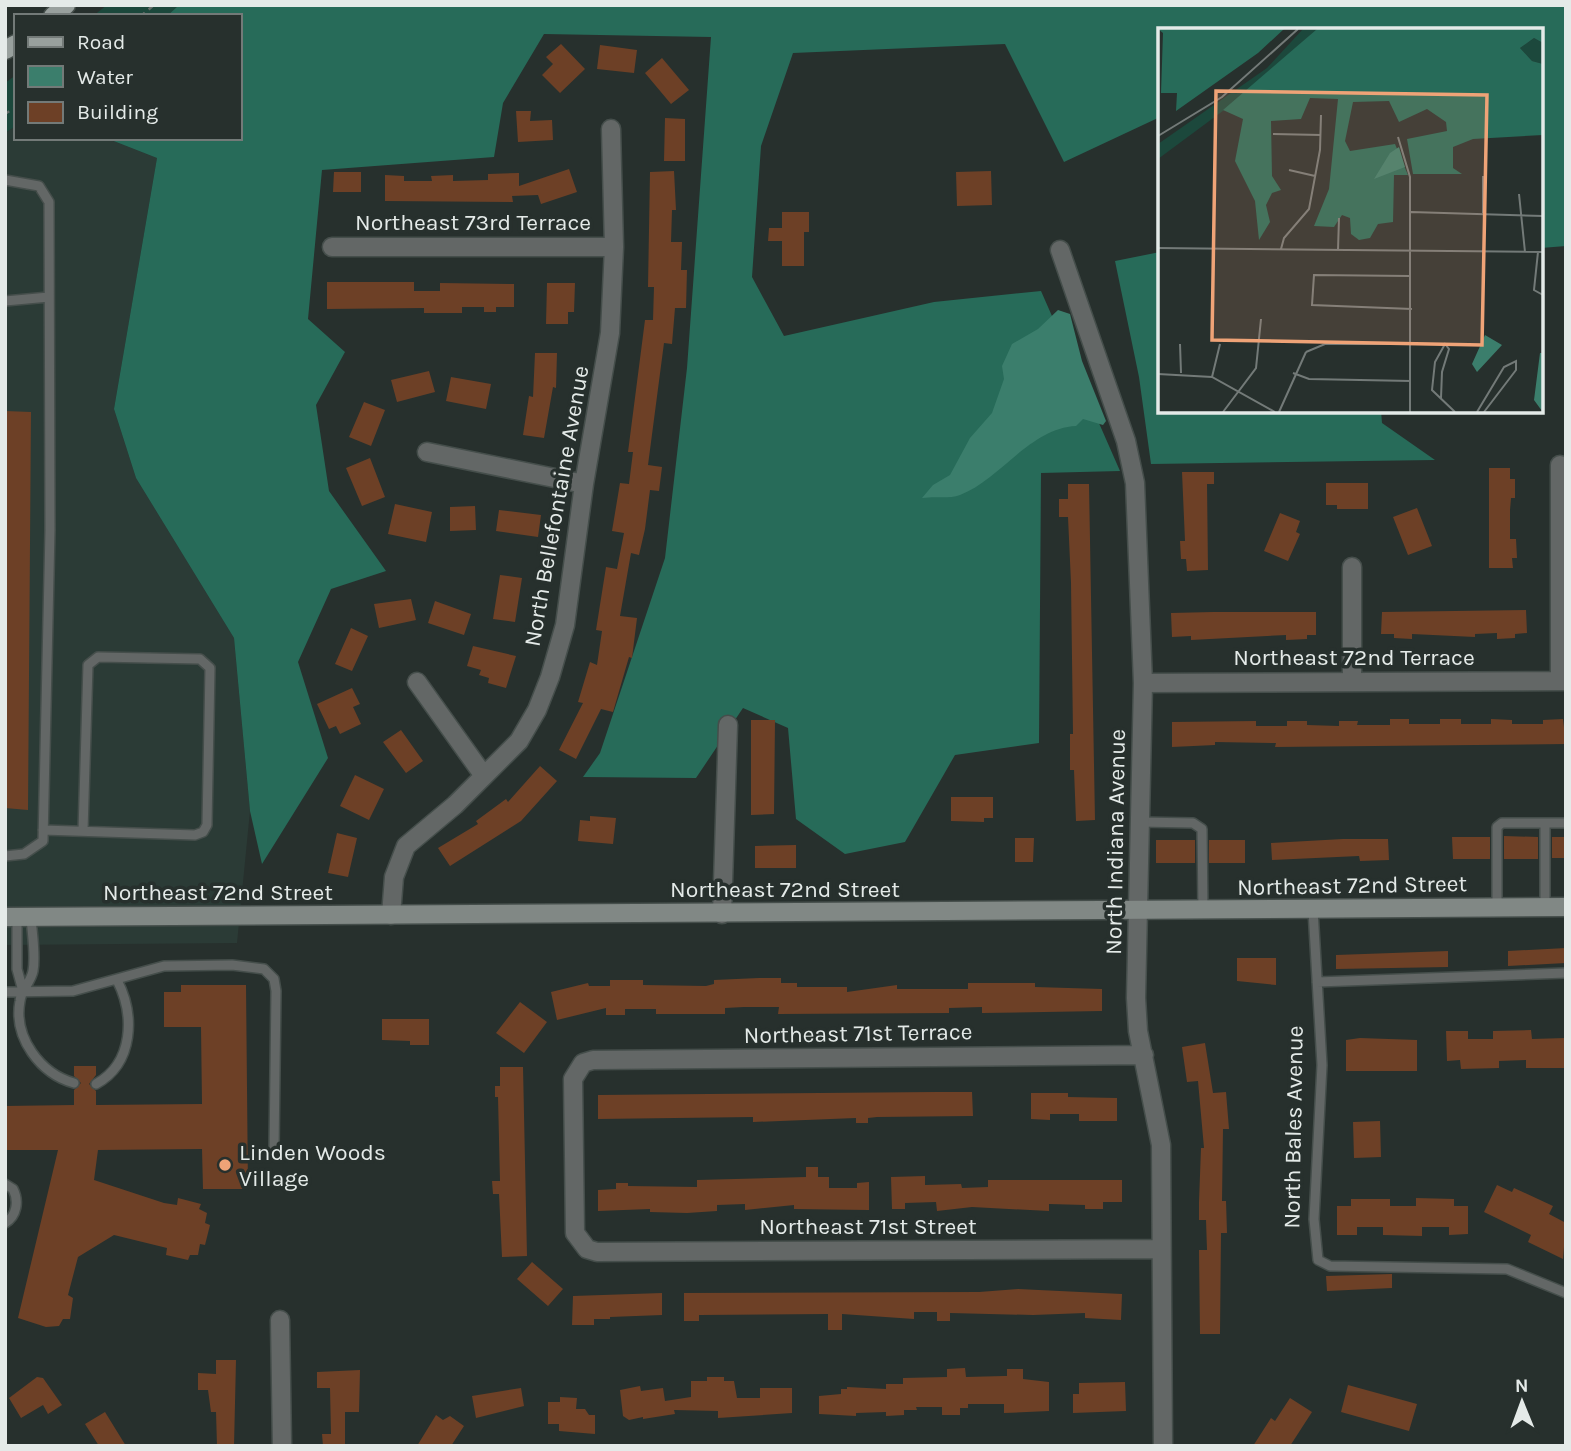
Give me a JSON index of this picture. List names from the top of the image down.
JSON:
{
  "streets": {
    "main road": ["Northeast 72nd Street"],
    "street": [
      "Northeast 73rd Terrace",
      "North Bellefontaine Avenue",
      "Northeast 72nd Terrace",
      "North Indiana Avenue",
      "Northeast 71st Terrace",
      "Northeast 71st Street"
    ],
    "lane": ["North Bales Avenue"]
  },
  "crossings": [
    ["Northeast 73rd Terrace", "North Bellefontaine Avenue"],
    ["North Bellefontaine Avenue", "Northeast 72nd Street"],
    ["Northeast 72nd Terrace", "North Indiana Avenue"],
    ["North Indiana Avenue", "Northeast 72nd Street"],
    ["North Indiana Avenue", "Northeast 71st Terrace"],
    ["North Indiana Avenue", "Northeast 71st Street"],
    ["Northeast 72nd Street", "North Bales Avenue"],
    ["Northeast 71st Terrace", "Northeast 71st Street"]
  ],
  "places": ["Linden Woods Village"],
  "legend": ["Road", "Water", "Building"],
  "north": "top"
}
